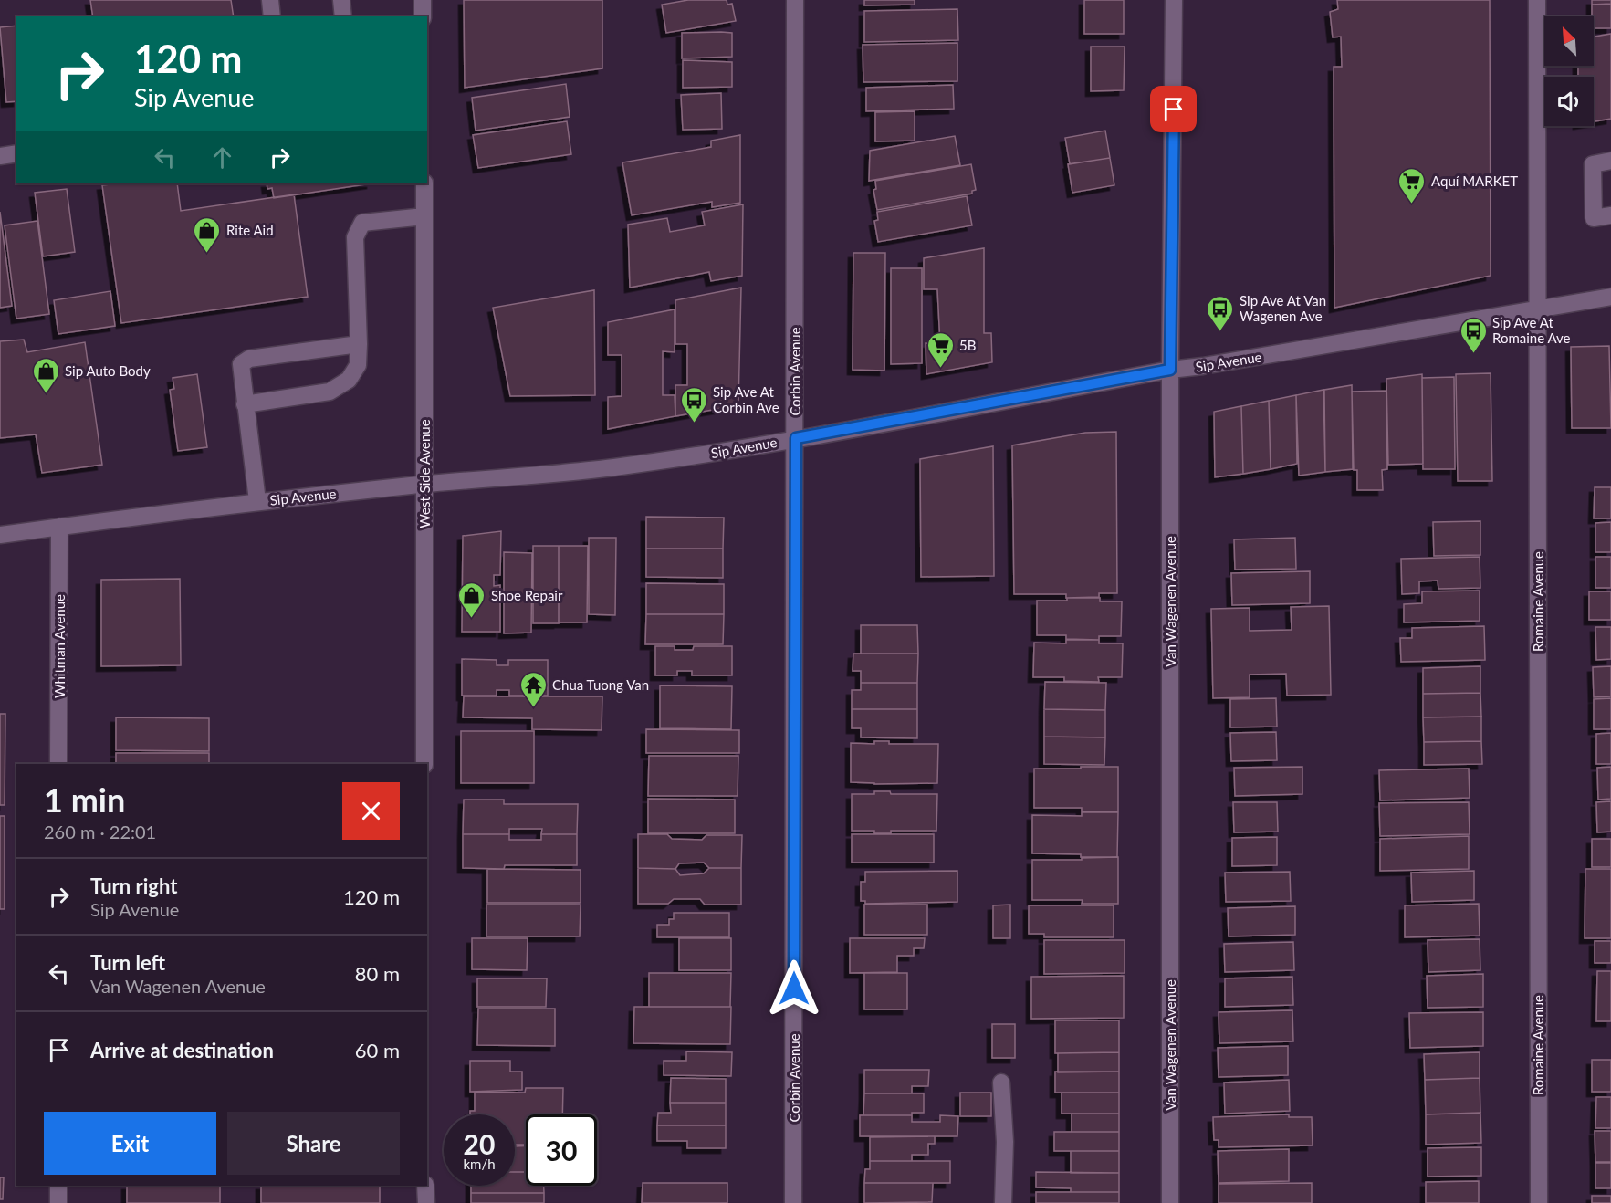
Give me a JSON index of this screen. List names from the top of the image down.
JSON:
{
  "streets": {
    "street": [
      "Sip Avenue",
      "Corbin Avenue",
      "West Side Avenue",
      "Van Wagenen Avenue",
      "Romaine Avenue",
      "Whitman Avenue"
    ]
  },
  "crossings": [
    ["Sip Avenue", "Corbin Avenue"],
    ["Sip Avenue", "West Side Avenue"],
    ["Sip Avenue", "Van Wagenen Avenue"],
    ["Sip Avenue", "Romaine Avenue"],
    ["Sip Avenue", "Whitman Avenue"]
  ],
  "places": {
    "supermarket": ["Aquí MARKET", "5B"],
    "shop": ["Rite Aid", "Sip Auto Body", "Shoe Repair"],
    "bus stop": ["Sip Ave At Van Wagenen Ave", "Sip Ave At Romaine Ave", "Sip Ave At Corbin Ave"],
    "temple": ["Chua Tuong Van"]
  },
  "north": "top left",
  "page": {
    "turn": ["120 m", "Sip Avenue"],
    "heading": ["1 min", "260 m · 22:01"],
    "list": [
      {
        "name": "Turn right",
        "note": "Sip Avenue",
        "value": "120 m"
      },
      {
        "name": "Turn left",
        "note": "Van Wagenen Avenue",
        "value": "80 m"
      },
      {
        "name": "Arrive at destination",
        "value": "60 m"
      }
    ],
    "buttons": ["Exit", "Share"],
    "speed": "20 km/h",
    "limit": "30"
  }
}
